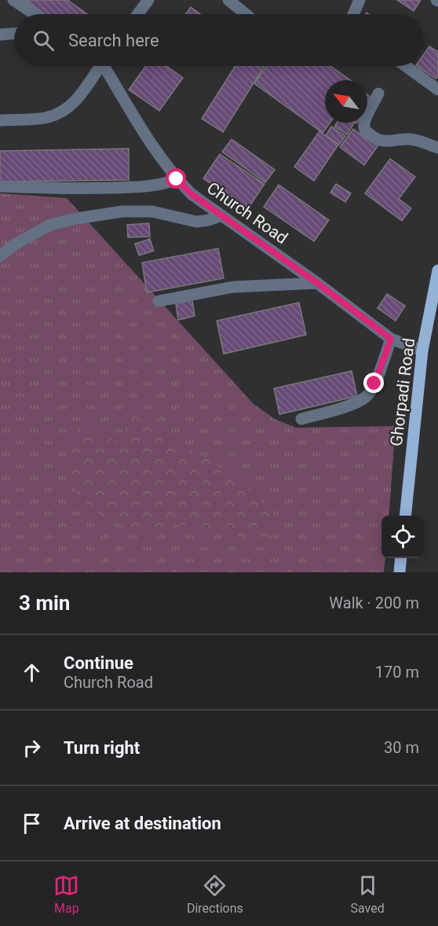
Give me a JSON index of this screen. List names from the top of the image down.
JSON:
{
  "streets": {
    "main road": ["Ghorpadi Road"],
    "lane": ["Church Road"]
  },
  "crossings": [
    ["Church Road", "Ghorpadi Road"]
  ],
  "north": "top left",
  "page": {
    "search": "Search here",
    "heading": ["3 min", "Walk · 200 m"],
    "list": [
      ["Continue", "Church Road", "170 m"],
      ["Turn right", "30 m"],
      "Arrive at destination"
    ],
    "nav": ["Map", "Directions", "Saved"]
  }
}
